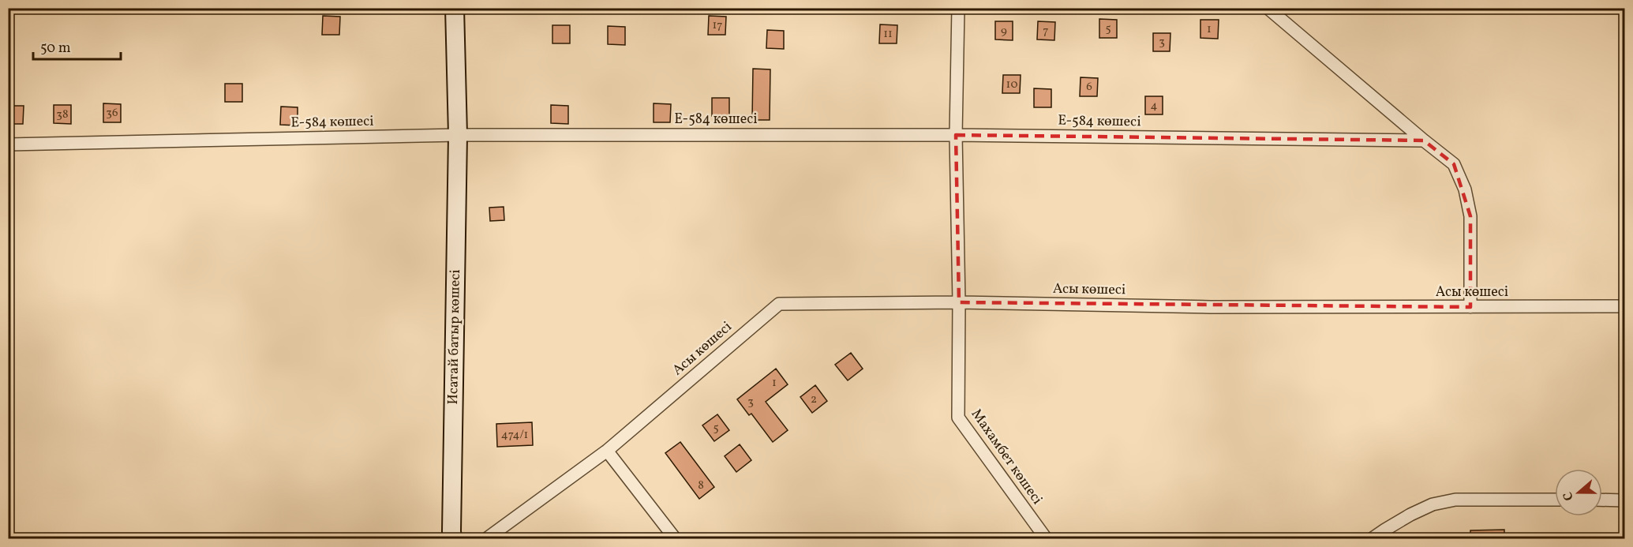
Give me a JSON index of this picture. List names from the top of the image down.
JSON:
{
  "streets": {
    "street": [
      "Е-584 көшесі",
      "Асы көшесі",
      "Исатай батыр көшесі",
      "Махамбет көшесі"
    ]
  },
  "crossings": [
    ["Е-584 көшесі", "Исатай батыр көшесі"],
    ["Е-584 көшесі", "Махамбет көшесі"],
    ["Асы көшесі", "Махамбет көшесі"]
  ],
  "house_numbers": [
    "17",
    "5",
    "1",
    "9",
    "7",
    "11",
    "3",
    "10",
    "6",
    "4",
    "36",
    "38",
    "1",
    "2",
    "3",
    "5",
    "474/1",
    "8"
  ],
  "scale_bar": "50 m",
  "north": "left"
}
